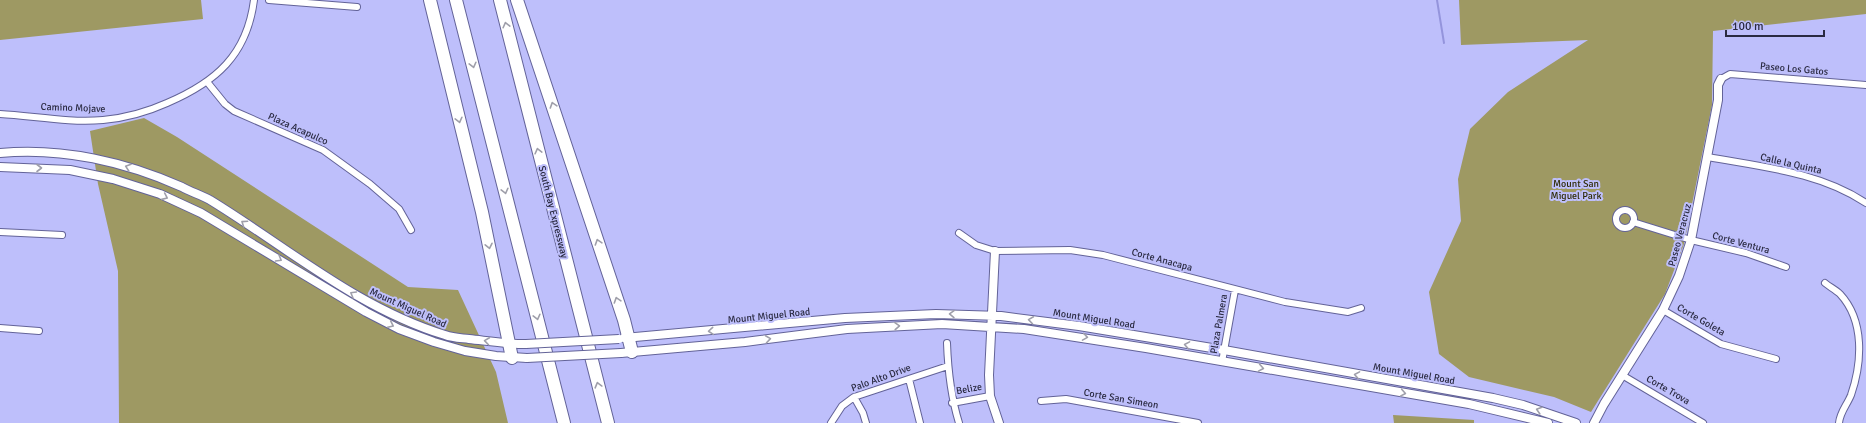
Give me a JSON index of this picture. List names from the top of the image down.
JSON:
{
  "streets": {
    "highway": ["South Bay Expressway"],
    "street": [
      "Paseo Los Gatos",
      "Camino Mojave",
      "Plaza Acapulco",
      "Calle la Quinta",
      "Paseo Veracruz",
      "Corte Ventura",
      "Corte Anacapa",
      "Mount Miguel Road",
      "Corte Goleta",
      "Plaza Palmera",
      "Palo Alto Drive",
      "Belize",
      "Corte Trova",
      "Corte San Simeon"
    ]
  },
  "crossings": [
    ["Paseo Los Gatos", "Paseo Veracruz"],
    ["Camino Mojave", "Plaza Acapulco"],
    ["Calle la Quinta", "Paseo Veracruz"],
    ["Paseo Veracruz", "Corte Ventura"],
    ["Paseo Veracruz", "Corte Goleta"],
    ["Paseo Veracruz", "Corte Trova"],
    ["Corte Anacapa", "Plaza Palmera"],
    ["Mount Miguel Road", "Plaza Palmera"]
  ],
  "parks": ["Mount San Miguel Park"],
  "scale_bar": "100 m"
}
